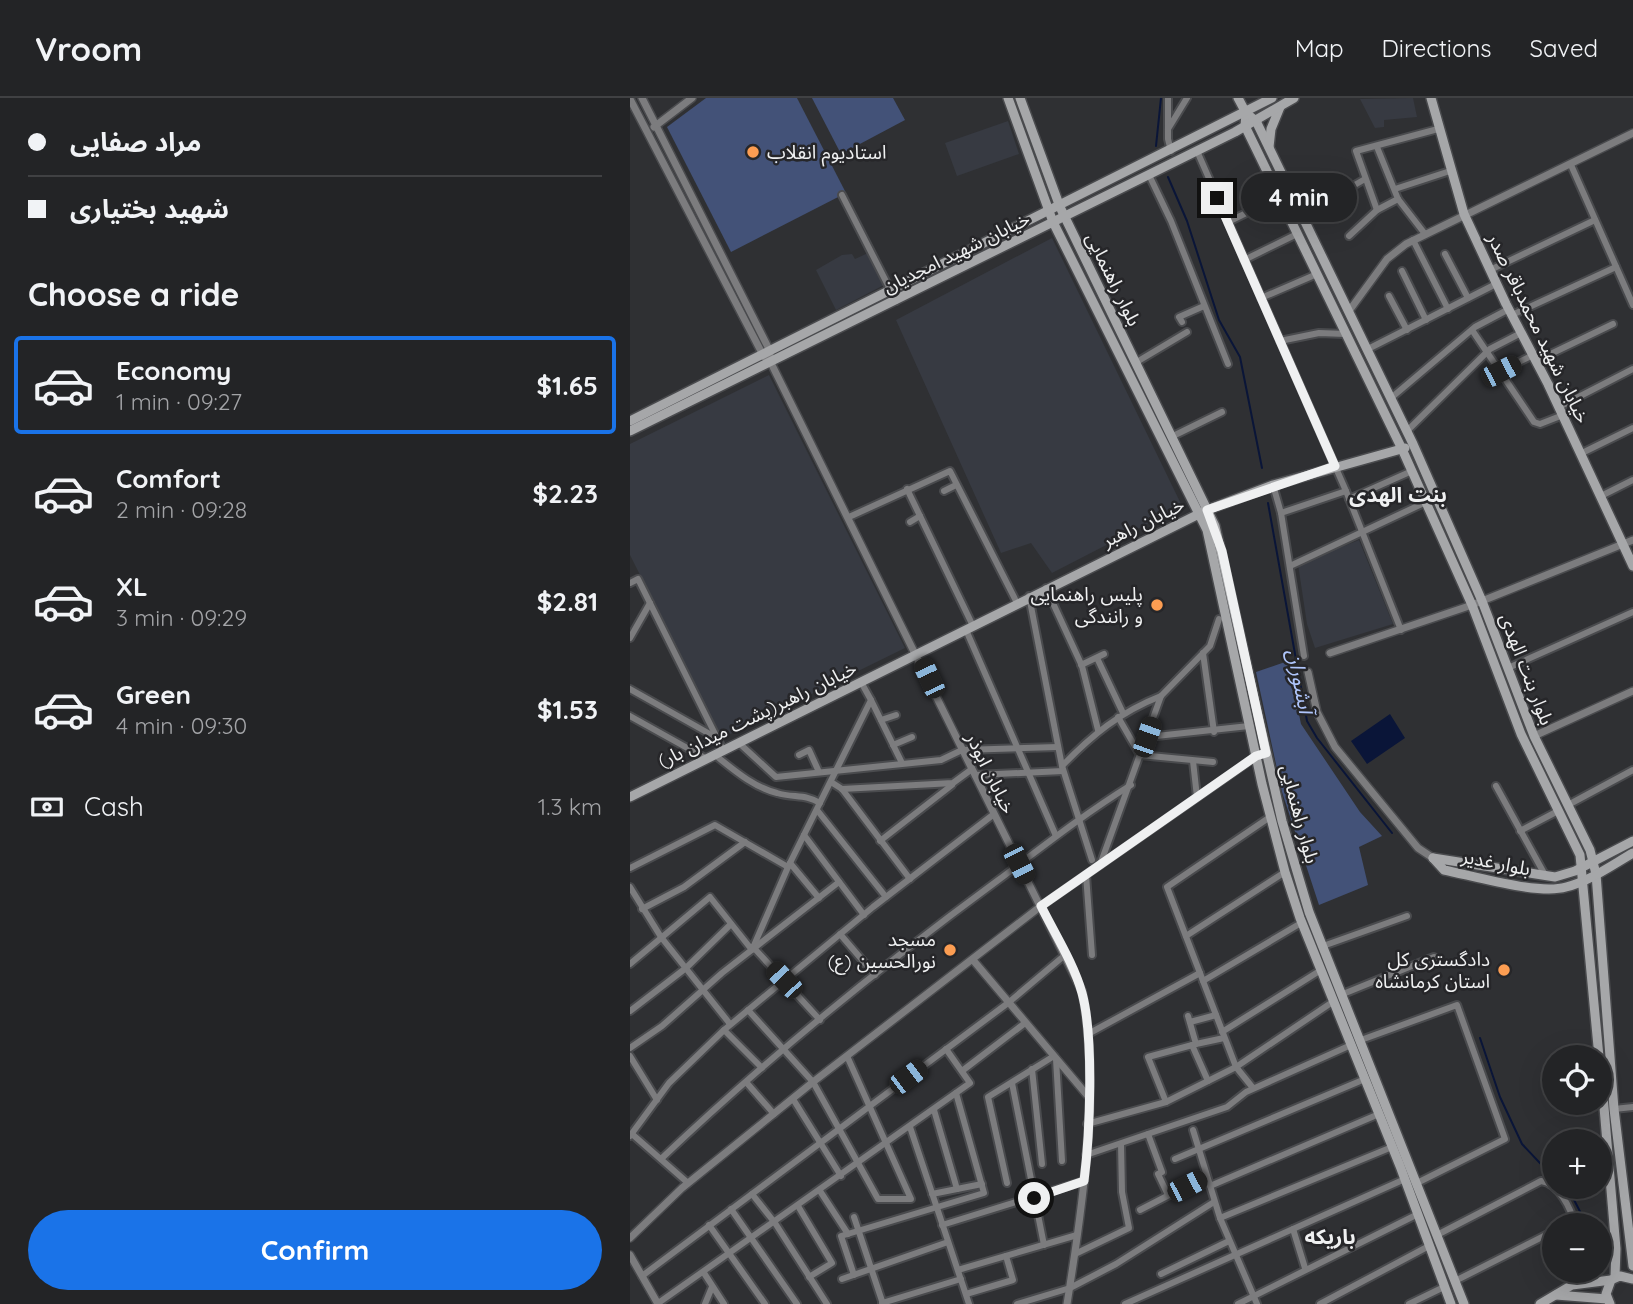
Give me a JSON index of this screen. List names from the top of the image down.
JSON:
{
  "streets": {
    "main road": [
      "خیابان شهید امجدیان",
      "بلوار راهنمایی",
      "خیابان شهید محمدباقر صدر",
      "خیابان راهبر",
      "بلوار بنت الهدی",
      "خیابان راهبر(پشت میدان بار)",
      "بلوار غدیر"
    ],
    "street": ["خیابان ابوذر"]
  },
  "crossings": [
    ["خیابان شهید امجدیان", "بلوار راهنمایی"],
    ["خیابان شهید امجدیان", "بلوار بنت الهدی"],
    ["خیابان شهید امجدیان", "خیابان ابوذر"],
    ["بلوار راهنمایی", "خیابان راهبر"],
    ["خیابان راهبر", "بلوار بنت الهدی"],
    ["خیابان راهبر", "خیابان راهبر(پشت میدان بار)"],
    ["خیابان راهبر", "خیابان ابوذر"],
    ["بلوار بنت الهدی", "بلوار غدیر"]
  ],
  "districts": ["بنت الهدی", "باریکه"],
  "water": ["آبشوران"],
  "places": [
    "استادیوم انقلاب",
    "پلیس راهنمایی و رانندگی",
    "مسجد نورالحسین (ع)",
    "دادگستری کل استان کرمانشاه"
  ],
  "page": {
    "header": "Vroom",
    "nav": ["Map", "Directions", "Saved"],
    "banner": ["مراد صفایی", "شهید بختیاری"],
    "bubble": "4 min",
    "heading": "Choose a ride",
    "list": [
      {
        "name": "Economy",
        "note": "1 min · 09:27",
        "value": "$1.65"
      },
      {
        "name": "Comfort",
        "note": "2 min · 09:28",
        "value": "$2.23"
      },
      {
        "name": "XL",
        "note": "3 min · 09:29",
        "value": "$2.81"
      },
      {
        "name": "Green",
        "note": "4 min · 09:30",
        "value": "$1.53"
      }
    ],
    "pay": ["Cash", "1.3 km"],
    "map_buttons": ["+", "−"],
    "buttons": "Confirm"
  }
}
